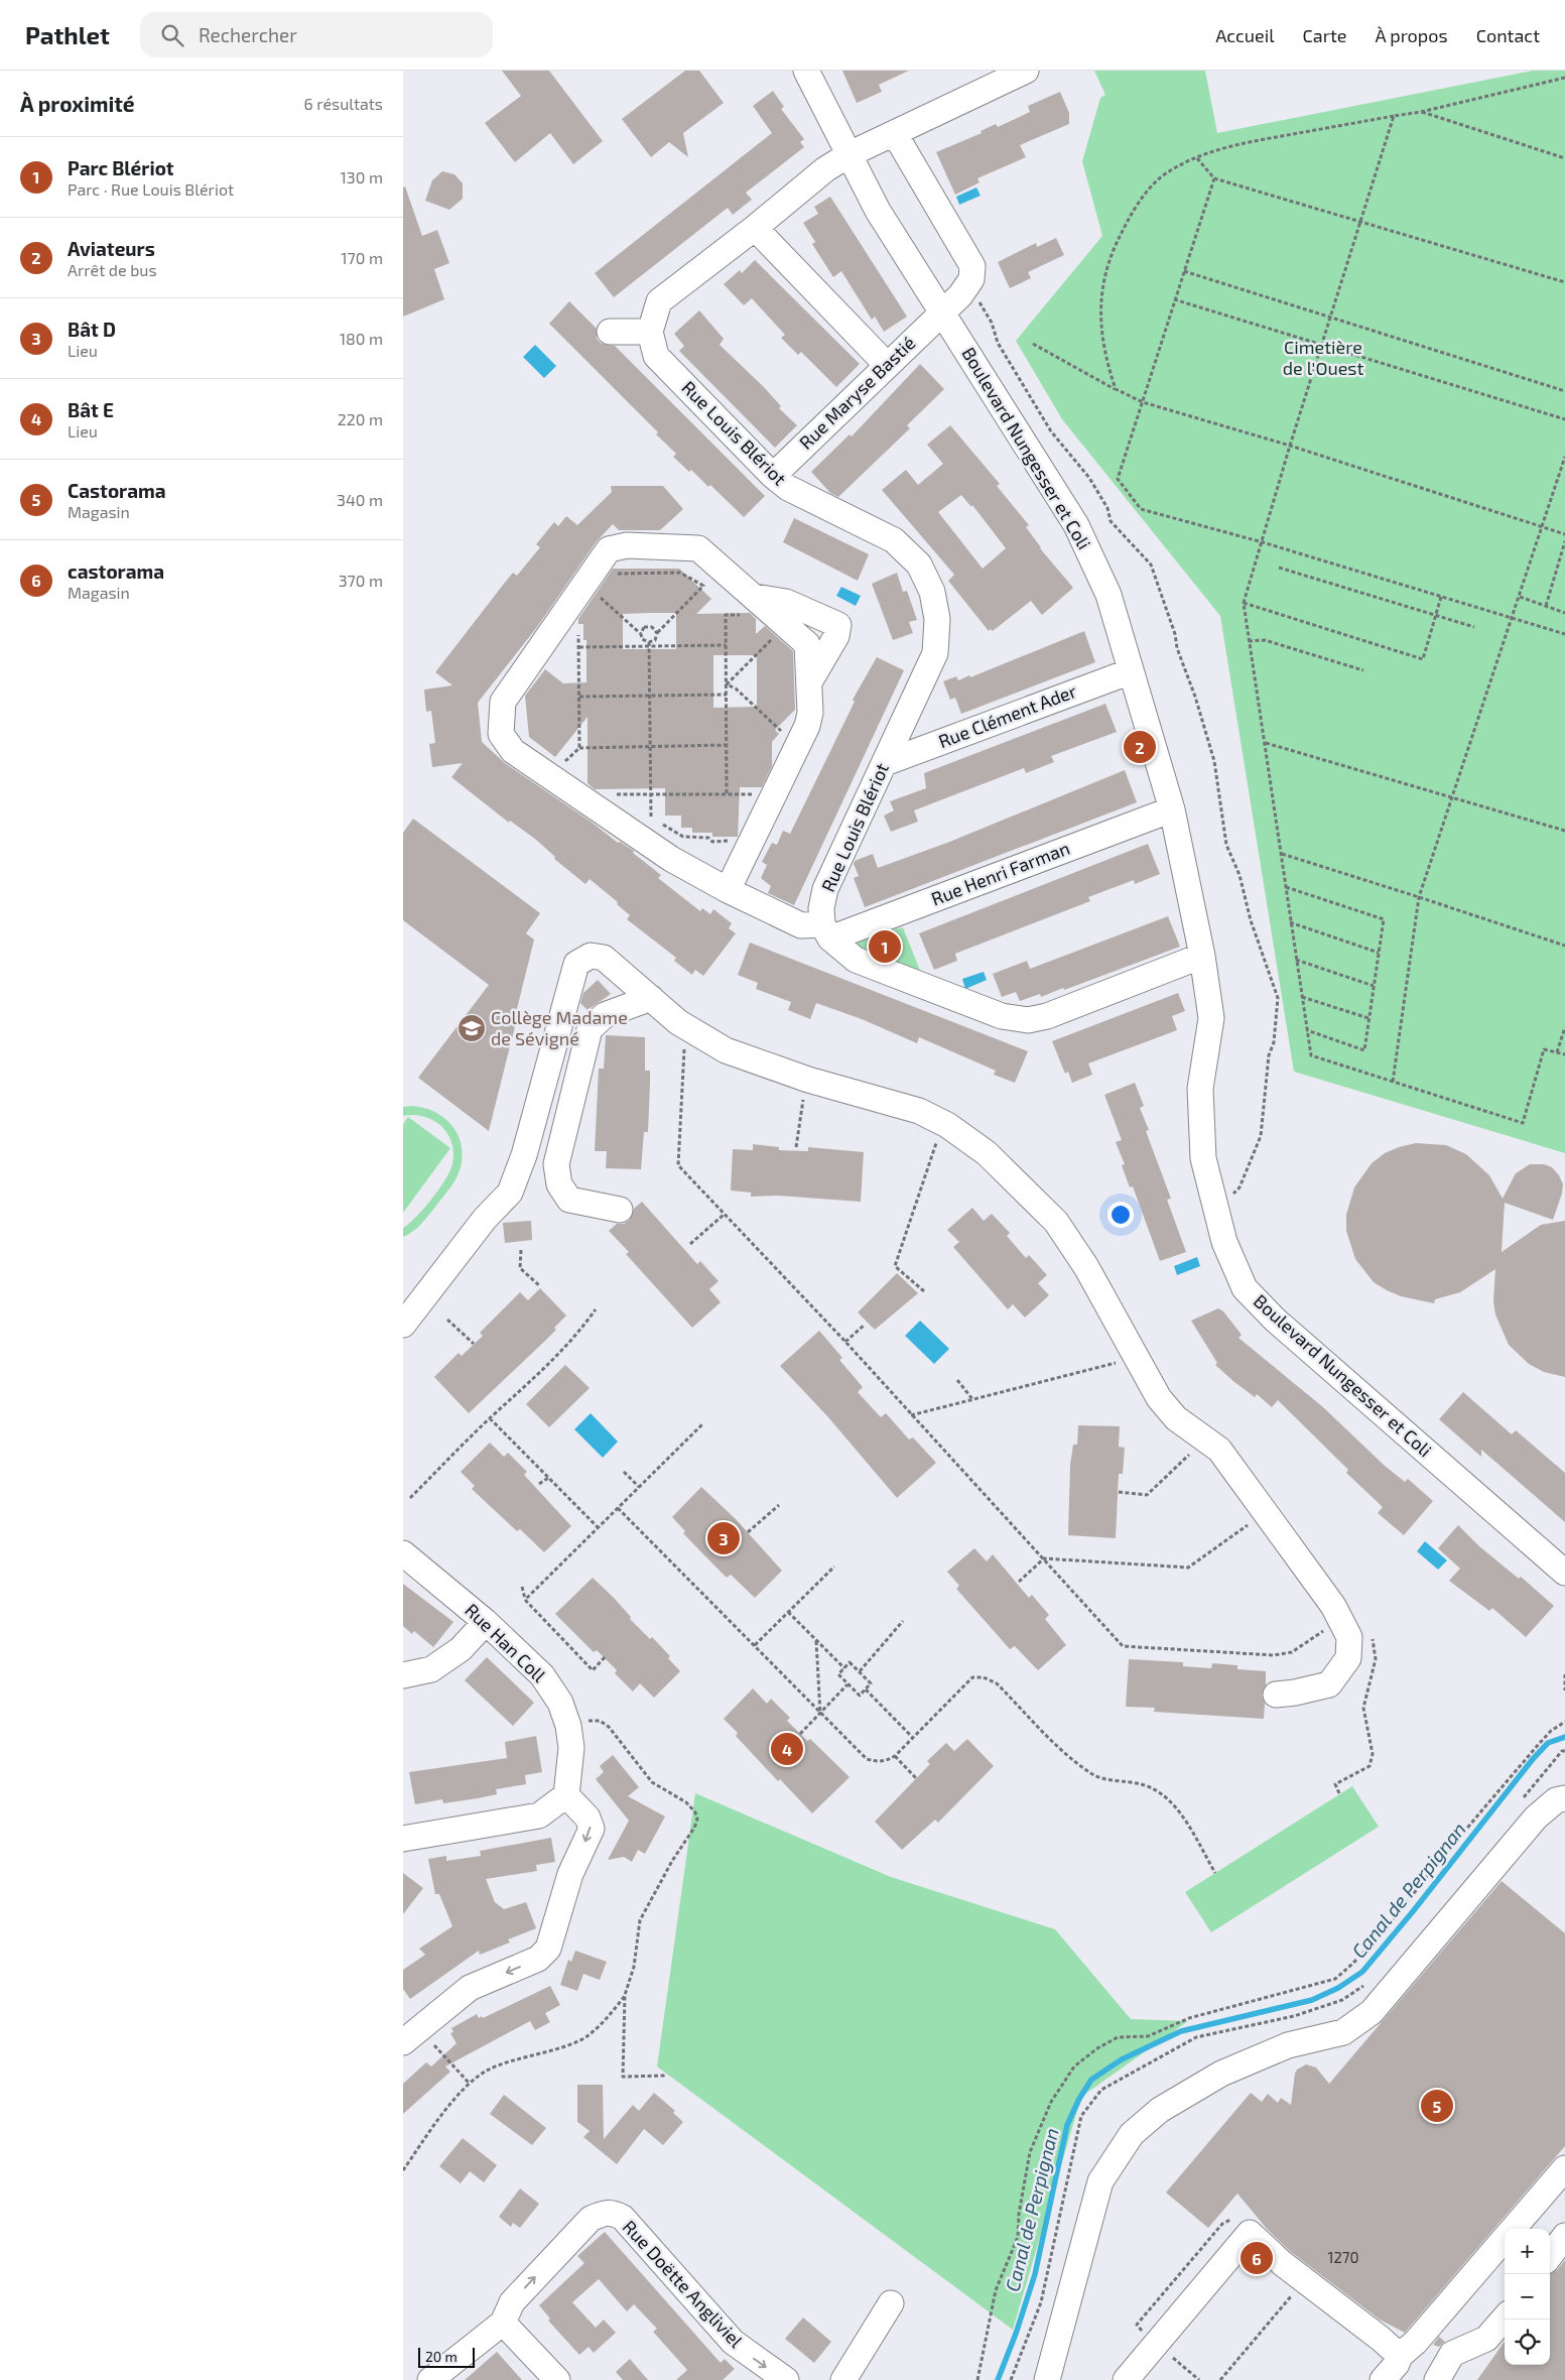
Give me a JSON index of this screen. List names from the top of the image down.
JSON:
{
  "streets": {
    "street": [
      "Rue Maryse Bastié",
      "Rue Louis Blériot",
      "Boulevard Nungesser et Coli",
      "Rue Clément Ader",
      "Rue Henri Farman",
      "Rue Han Coll",
      "Rue Doëtte Angliviel"
    ]
  },
  "crossings": [
    ["Rue Maryse Bastié", "Rue Louis Blériot"],
    ["Rue Maryse Bastié", "Boulevard Nungesser et Coli"],
    ["Rue Louis Blériot", "Rue Clément Ader"],
    ["Rue Louis Blériot", "Rue Henri Farman"],
    ["Boulevard Nungesser et Coli", "Rue Clément Ader"],
    ["Boulevard Nungesser et Coli", "Rue Henri Farman"]
  ],
  "water": ["Canal de Perpignan"],
  "parks": ["Cimetière de l'Ouest"],
  "places": {
    "school or university": ["Collège Madame de Sévigné"]
  },
  "house_numbers": ["1270"],
  "scale_bar": "20 m",
  "page": {
    "header": "Pathlet",
    "search": "Rechercher",
    "nav": [
      "Accueil",
      "Carte",
      "À propos",
      "Contact"
    ],
    "heading": ["À proximité", "6 résultats"],
    "list": [
      {
        "mark": "1",
        "name": "Parc Blériot",
        "note": "Parc · Rue Louis Blériot",
        "value": "130 m"
      },
      {
        "mark": "2",
        "name": "Aviateurs",
        "note": "Arrêt de bus",
        "value": "170 m"
      },
      {
        "mark": "3",
        "name": "Bât D",
        "note": "Lieu",
        "value": "180 m"
      },
      {
        "mark": "4",
        "name": "Bât E",
        "note": "Lieu",
        "value": "220 m"
      },
      {
        "mark": "5",
        "name": "Castorama",
        "note": "Magasin",
        "value": "340 m"
      },
      {
        "mark": "6",
        "name": "castorama",
        "note": "Magasin",
        "value": "370 m"
      }
    ],
    "pins": [
      "2",
      "1",
      "3",
      "4",
      "5",
      "6"
    ],
    "map_buttons": ["+", "−"],
    "scale": "20 m"
  }
}
